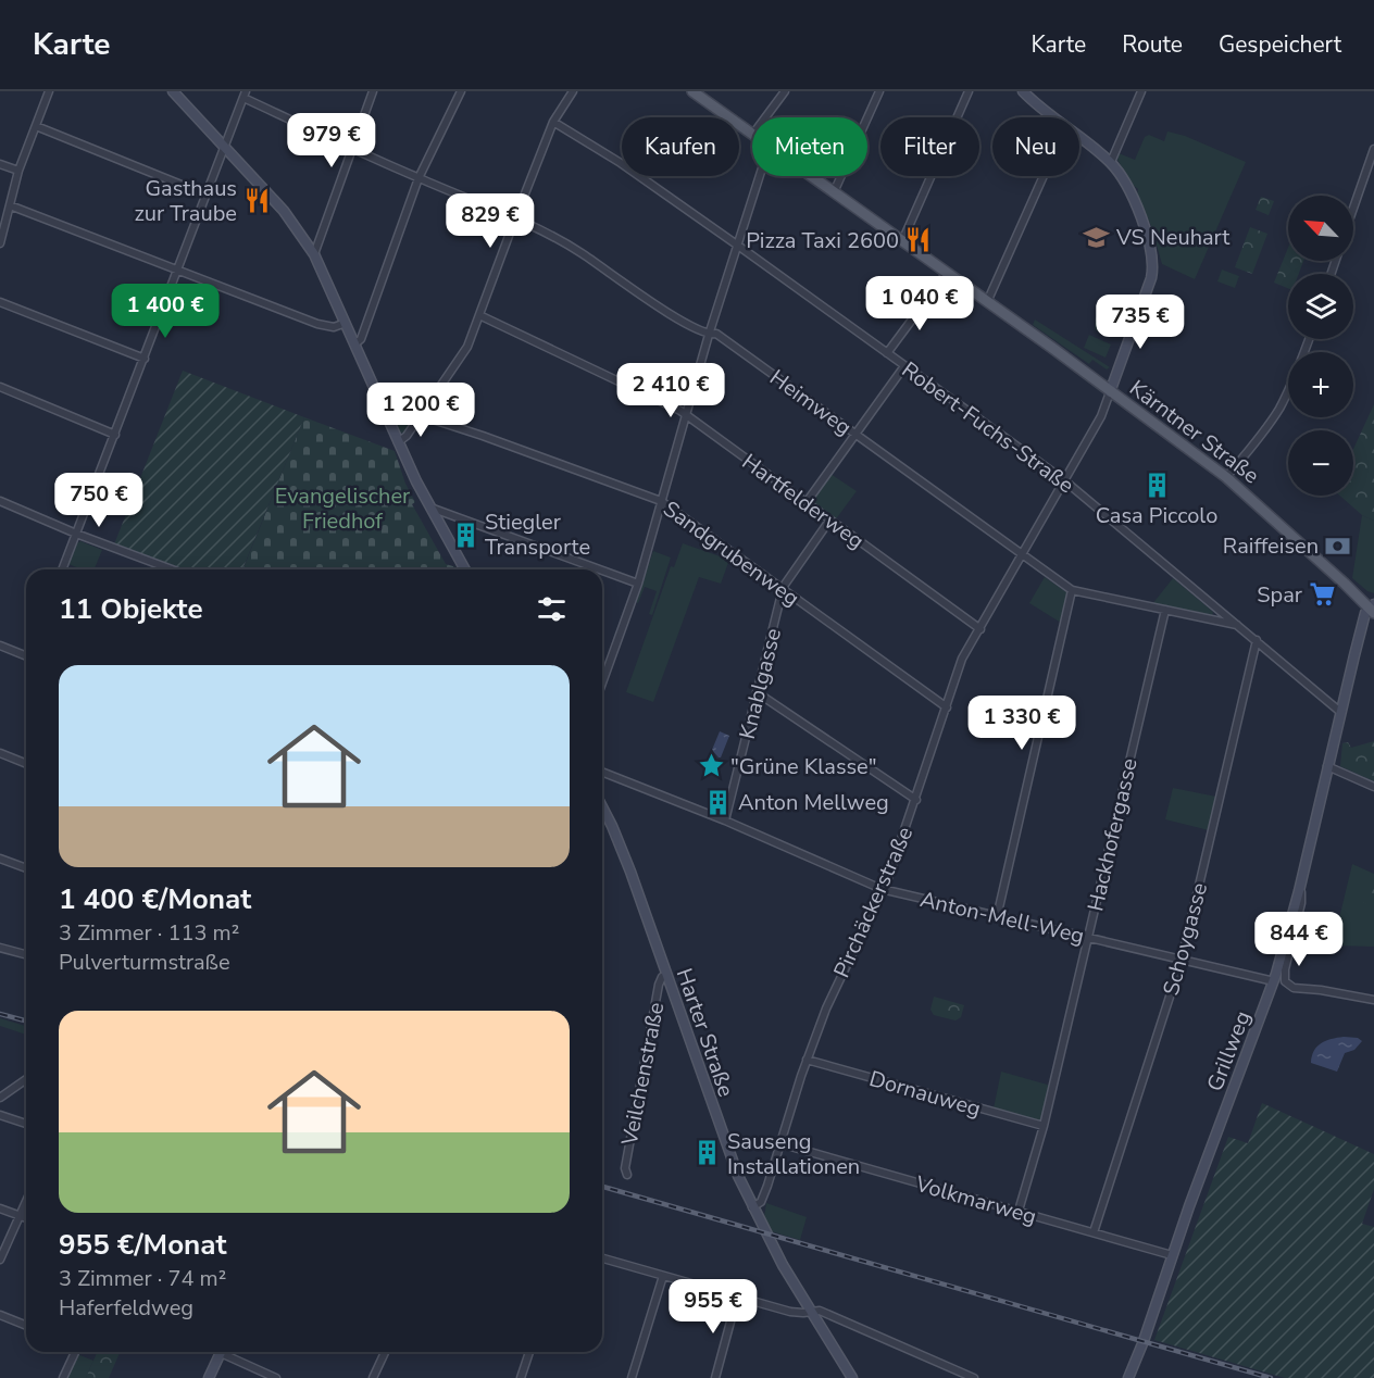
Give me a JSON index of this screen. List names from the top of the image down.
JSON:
{
  "streets": {
    "main road": ["Kärntner Straße", "Harter Straße", "Grillweg"],
    "street": [
      "Heimweg",
      "Robert-Fuchs-Straße",
      "Hartfelderweg",
      "Sandgrubenweg",
      "Knablgasse",
      "Hackhofergasse",
      "Pirchäckerstraße",
      "Anton-Mell-Weg",
      "Schoygasse",
      "Veilchenstraße",
      "Dornauweg",
      "Volkmarweg"
    ]
  },
  "crossings": [
    ["Heimweg", "Robert-Fuchs-Straße"],
    ["Heimweg", "Hackhofergasse"],
    ["Heimweg", "Pirchäckerstraße"],
    ["Robert-Fuchs-Straße", "Pirchäckerstraße"],
    ["Robert-Fuchs-Straße", "Schoygasse"],
    ["Robert-Fuchs-Straße", "Grillweg"],
    ["Kärntner Straße", "Pirchäckerstraße"],
    ["Kärntner Straße", "Grillweg"],
    ["Hartfelderweg", "Knablgasse"],
    ["Hartfelderweg", "Pirchäckerstraße"],
    ["Sandgrubenweg", "Knablgasse"],
    ["Sandgrubenweg", "Pirchäckerstraße"],
    ["Knablgasse", "Anton-Mell-Weg"],
    ["Hackhofergasse", "Anton-Mell-Weg"],
    ["Hackhofergasse", "Dornauweg"],
    ["Hackhofergasse", "Volkmarweg"],
    ["Pirchäckerstraße", "Anton-Mell-Weg"],
    ["Pirchäckerstraße", "Harter Straße"],
    ["Pirchäckerstraße", "Dornauweg"],
    ["Pirchäckerstraße", "Volkmarweg"],
    ["Anton-Mell-Weg", "Schoygasse"],
    ["Anton-Mell-Weg", "Grillweg"],
    ["Schoygasse", "Volkmarweg"],
    ["Harter Straße", "Veilchenstraße"],
    ["Grillweg", "Volkmarweg"]
  ],
  "parks": ["Evangelischer Friedhof"],
  "places": {
    "restaurant": ["Gasthaus zur Traube", "Pizza Taxi 2600"],
    "school or university": ["VS Neuhart"],
    "building": [
      "Casa Piccolo",
      "Stiegler Transporte",
      "Anton Mellweg",
      "Sauseng Installationen"
    ],
    "bank": ["Raiffeisen"],
    "supermarket": ["Spar"],
    "place": ["\"Grüne Klasse\""]
  },
  "north": "top left",
  "page": {
    "header": "Karte",
    "nav": ["Karte", "Route", "Gespeichert"],
    "price": [
      "979 €",
      "829 €",
      "1 040 €",
      "1 400 €",
      "735 €",
      "2 410 €",
      "1 200 €",
      "750 €",
      "1 330 €",
      "844 €",
      "955 €"
    ],
    "chip": [
      "Kaufen",
      "Mieten",
      "Filter",
      "Neu"
    ],
    "map_buttons": ["+", "−"],
    "heading": "11 Objekte",
    "list": [
      {
        "name": "1 400 €/Monat",
        "note": "3 Zimmer · 113 m² · Pulverturmstraße"
      },
      {
        "name": "955 €/Monat",
        "note": "3 Zimmer · 74 m² · Haferfeldweg"
      }
    ]
  }
}
